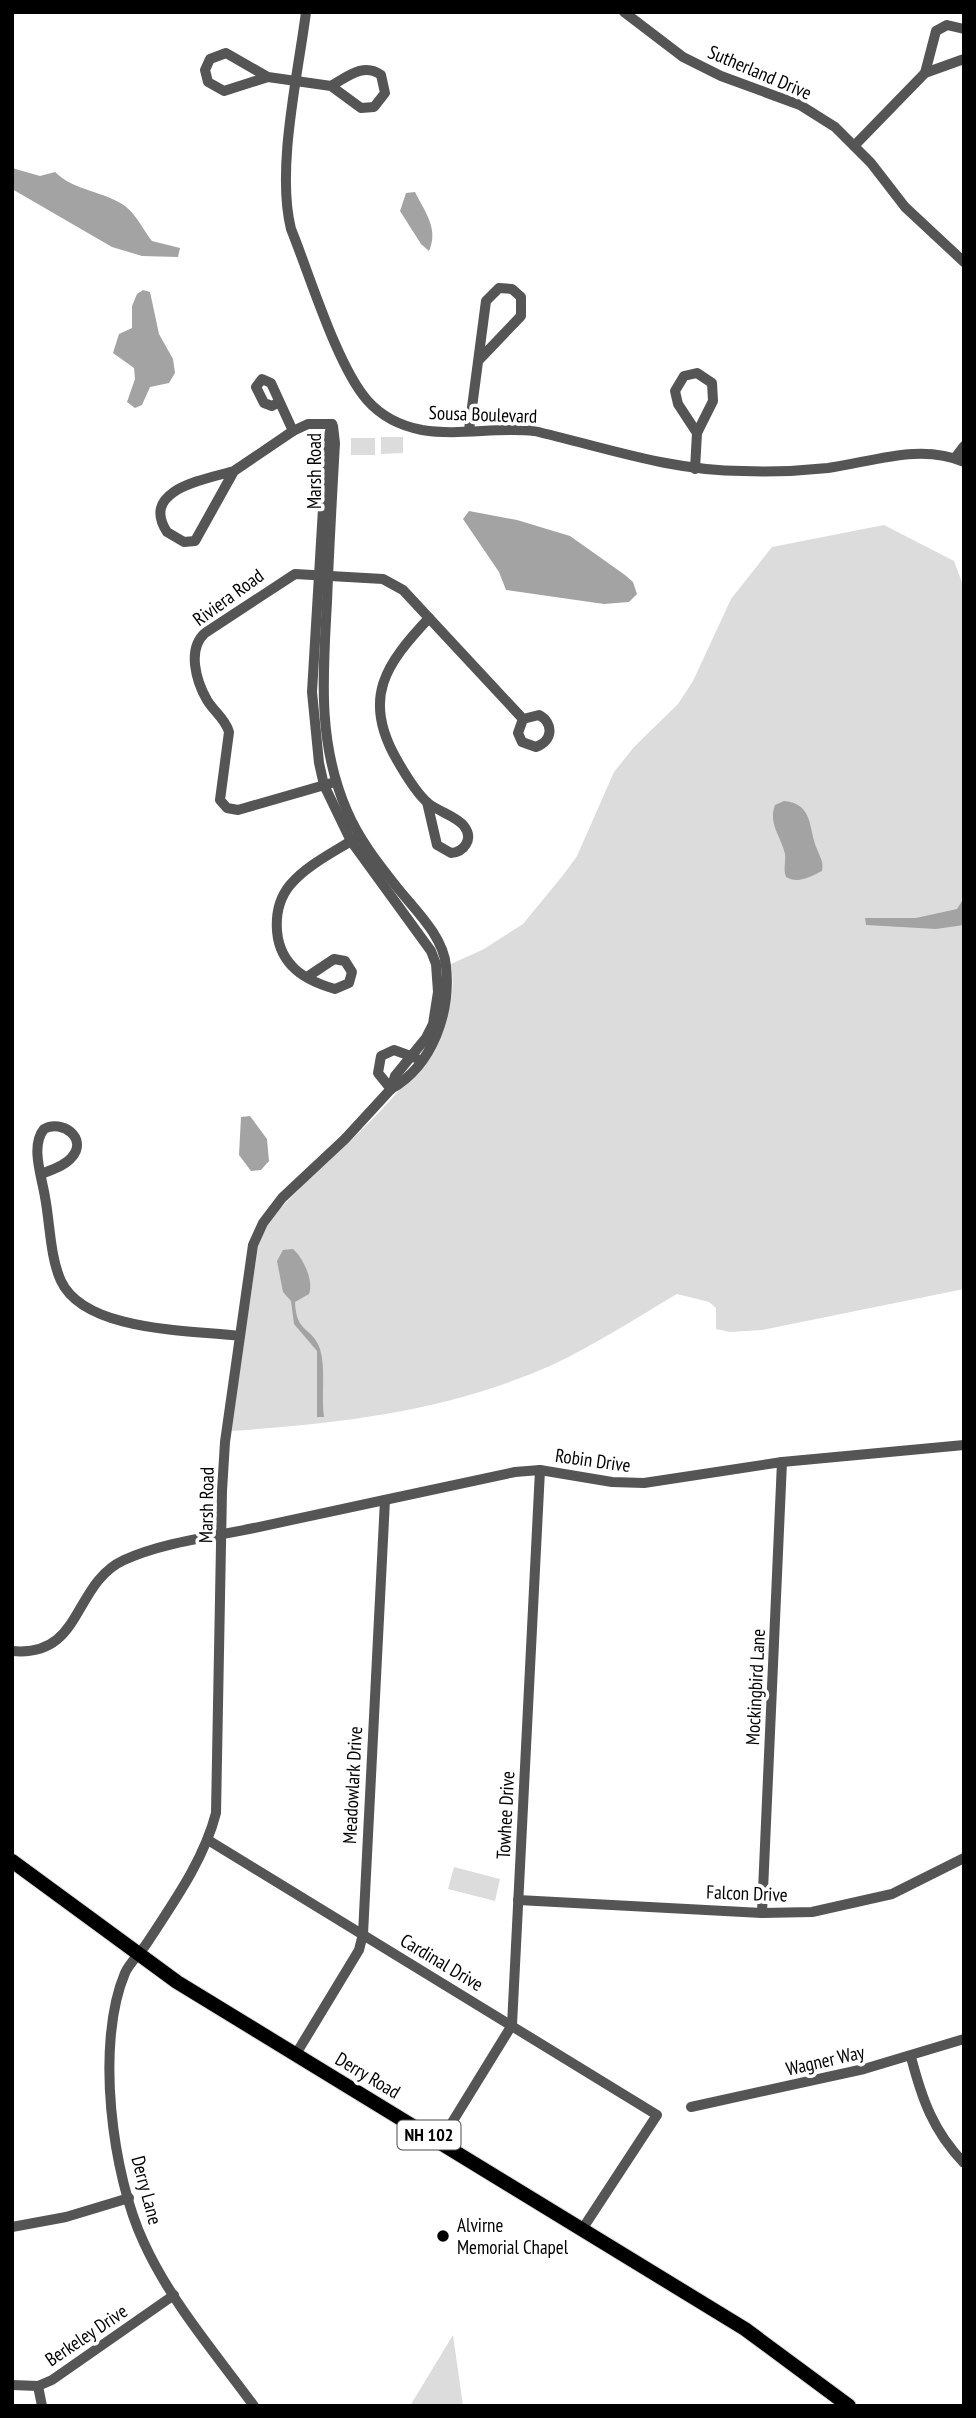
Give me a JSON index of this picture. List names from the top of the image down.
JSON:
{
  "streets": {
    "main road": ["Derry Road", "NH 102"],
    "street": [
      "Sutherland Drive",
      "Sousa Boulevard",
      "Marsh Road",
      "Riviera Road",
      "Robin Drive",
      "Mockingbird Lane",
      "Meadowlark Drive",
      "Towhee Drive",
      "Falcon Drive",
      "Cardinal Drive",
      "Wagner Way",
      "Derry Lane",
      "Berkeley Drive"
    ]
  },
  "crossings": [
    ["Marsh Road", "Riviera Road"],
    ["Marsh Road", "Robin Drive"],
    ["Marsh Road", "Cardinal Drive"],
    ["Marsh Road", "Derry Road"],
    ["Marsh Road", "Derry Lane"],
    ["Robin Drive", "Mockingbird Lane"],
    ["Robin Drive", "Meadowlark Drive"],
    ["Robin Drive", "Towhee Drive"],
    ["Mockingbird Lane", "Falcon Drive"],
    ["Meadowlark Drive", "Cardinal Drive"],
    ["Meadowlark Drive", "Derry Road"],
    ["Towhee Drive", "Falcon Drive"],
    ["Towhee Drive", "Cardinal Drive"],
    ["Towhee Drive", "Derry Road"],
    ["Cardinal Drive", "Derry Road"],
    ["Derry Road", "Derry Lane"],
    ["Derry Lane", "Berkeley Drive"]
  ],
  "places": ["Alvirne Memorial Chapel"]
}
